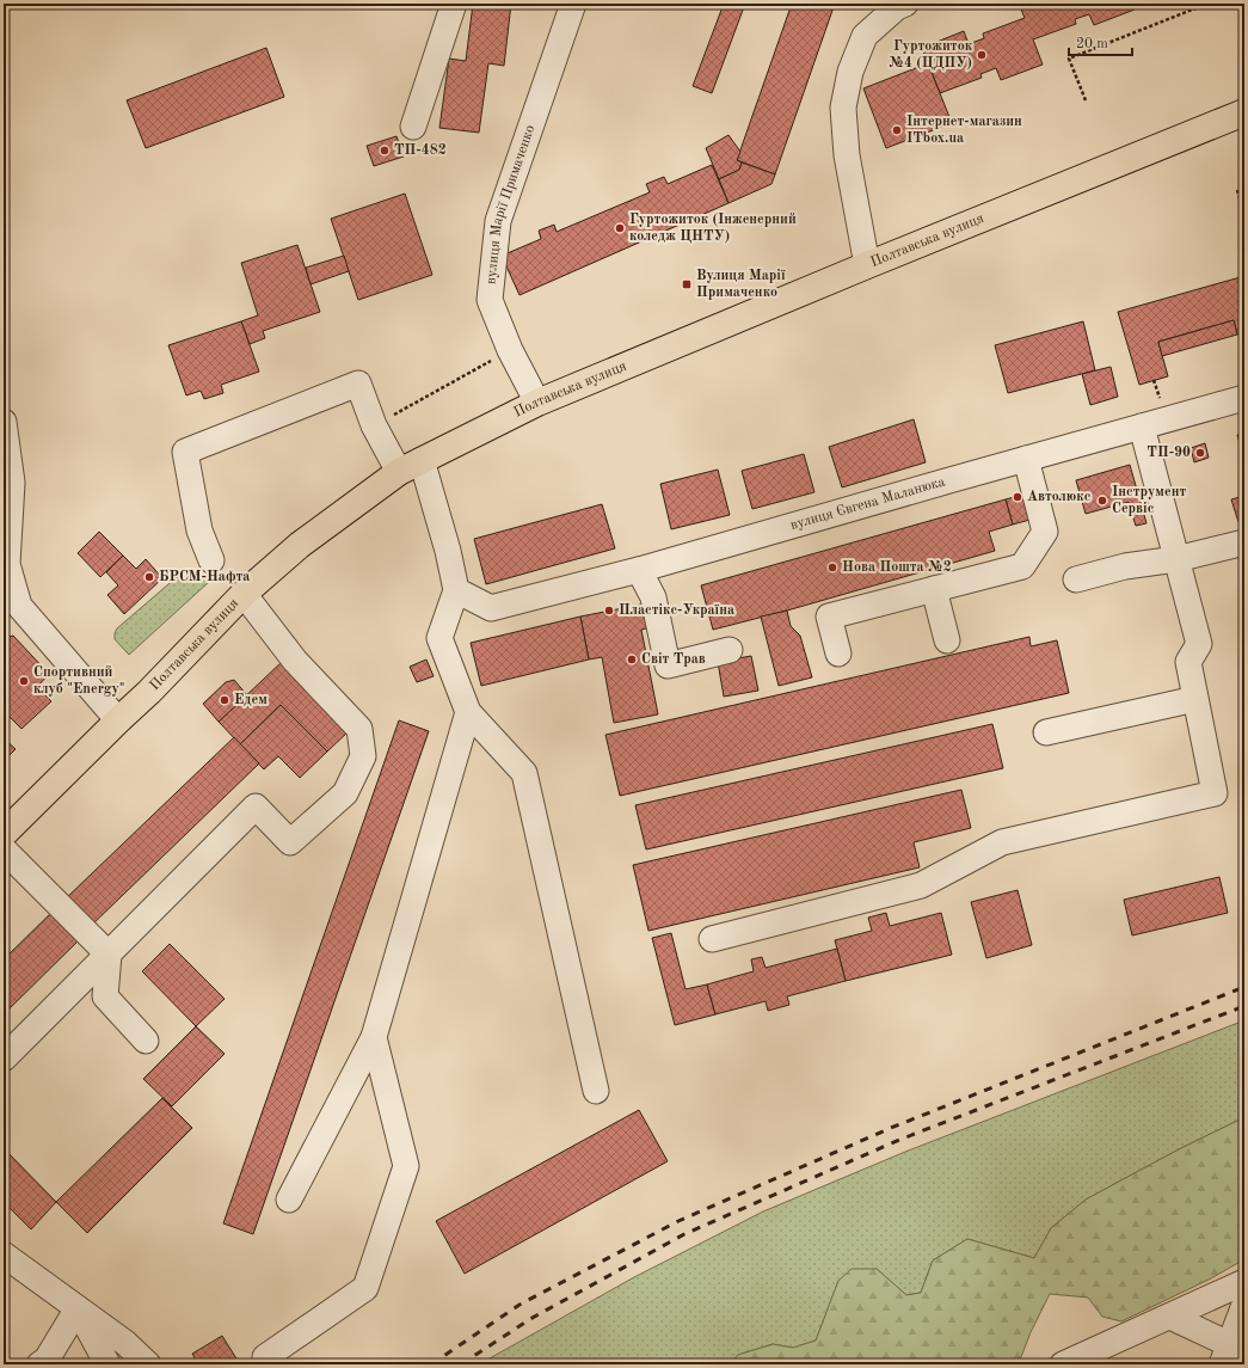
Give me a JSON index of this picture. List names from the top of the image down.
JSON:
{
  "streets": {
    "main road": ["Полтавська вулиця"],
    "street": ["вулиця Марії Примаченко", "вулиця Євгена Маланюка"]
  },
  "crossings": [
    ["вулиця Марії Примаченко", "Полтавська вулиця"]
  ],
  "places": {
    "other": [
      "Гуртожиток №4 (ЦДПУ)",
      "Інтернет-магазин ITbox.ua",
      "ТП-482",
      "Гуртожиток (Інженерний коледж ЦНТУ)",
      "ТП-90",
      "Автолюкс",
      "Інструмент Сервіс",
      "Нова Пошта №2",
      "БРСМ-Нафта",
      "Пластікс-Україна",
      "Світ Трав",
      "Спортивний клуб \"Energy\"",
      "Едем"
    ],
    "transit": ["Вулиця Марії Примаченко"]
  },
  "scale_bar": "20 m"
}
